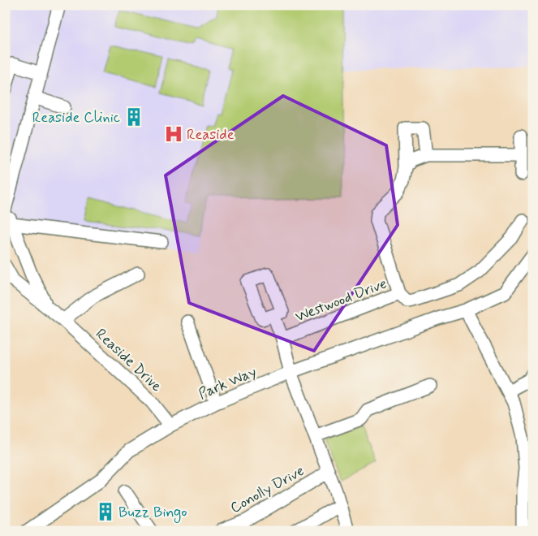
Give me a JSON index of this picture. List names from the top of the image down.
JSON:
{
  "streets": {
    "street": [
      "Westwood Drive",
      "Reaside Drive",
      "Park Way",
      "Conolly Drive"
    ]
  },
  "crossings": [
    ["Westwood Drive", "Park Way"],
    ["Reaside Drive", "Park Way"]
  ],
  "places": {
    "building": ["Reaside Clinic", "Buzz Bingo"],
    "hospital": ["Reaside"]
  }
}
